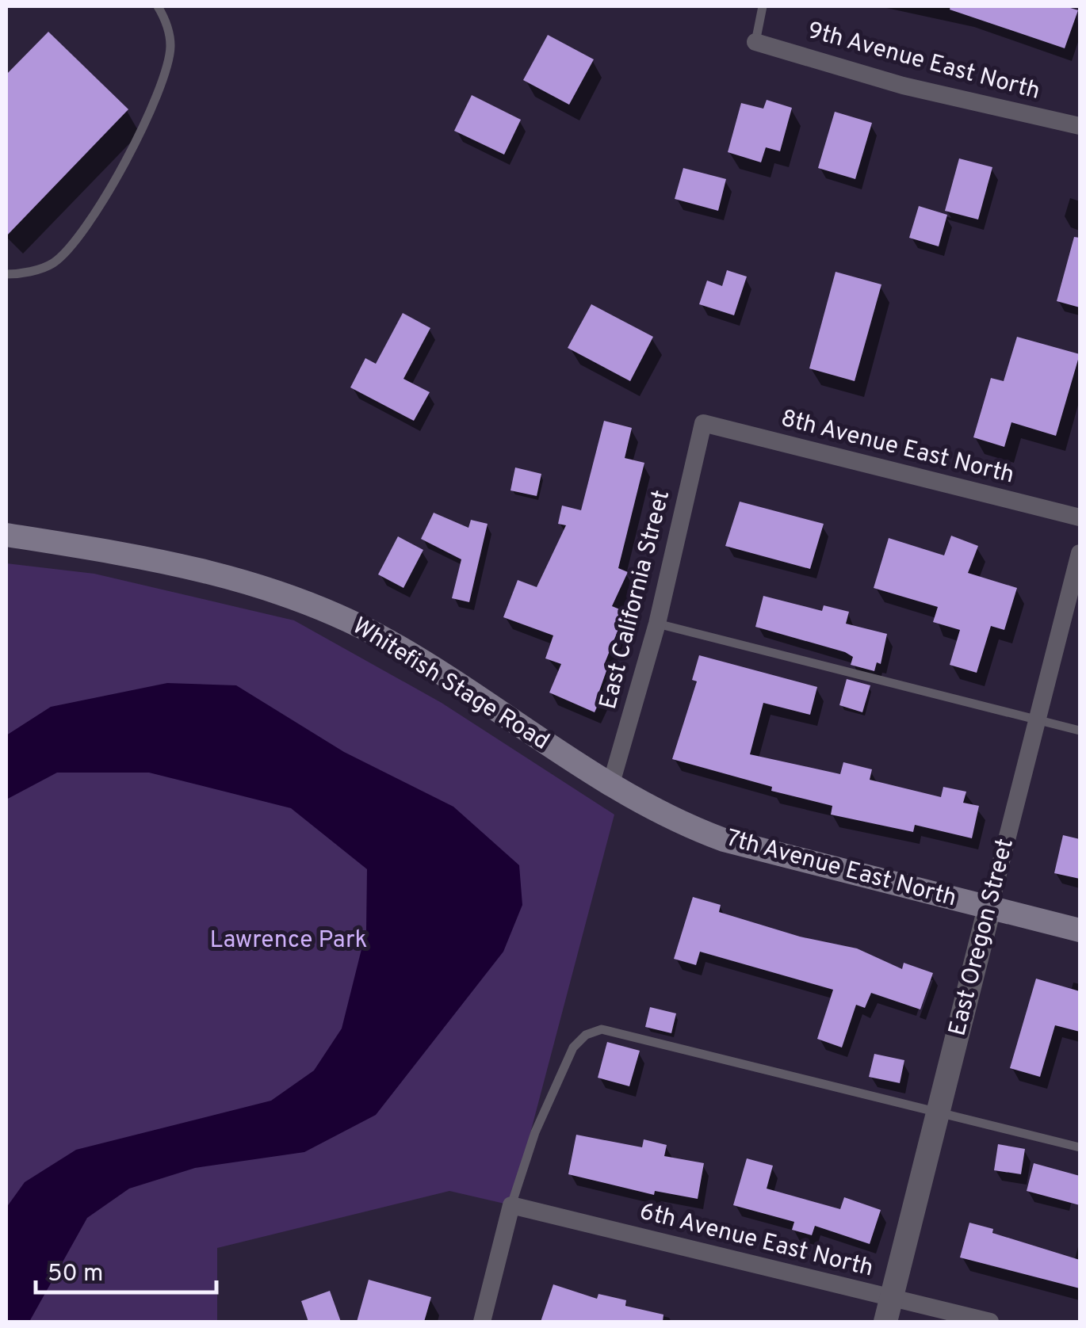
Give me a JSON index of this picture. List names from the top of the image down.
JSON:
{
  "streets": {
    "main road": ["Whitefish Stage Road", "7th Avenue East North"],
    "street": [
      "9th Avenue East North",
      "8th Avenue East North",
      "East California Street",
      "East Oregon Street",
      "6th Avenue East North"
    ]
  },
  "crossings": [
    ["8th Avenue East North", "East California Street"],
    ["East California Street", "Whitefish Stage Road"],
    ["East California Street", "7th Avenue East North"],
    ["Whitefish Stage Road", "7th Avenue East North"],
    ["7th Avenue East North", "East Oregon Street"],
    ["East Oregon Street", "6th Avenue East North"]
  ],
  "parks": ["Lawrence Park"],
  "scale_bar": "50 m"
}
